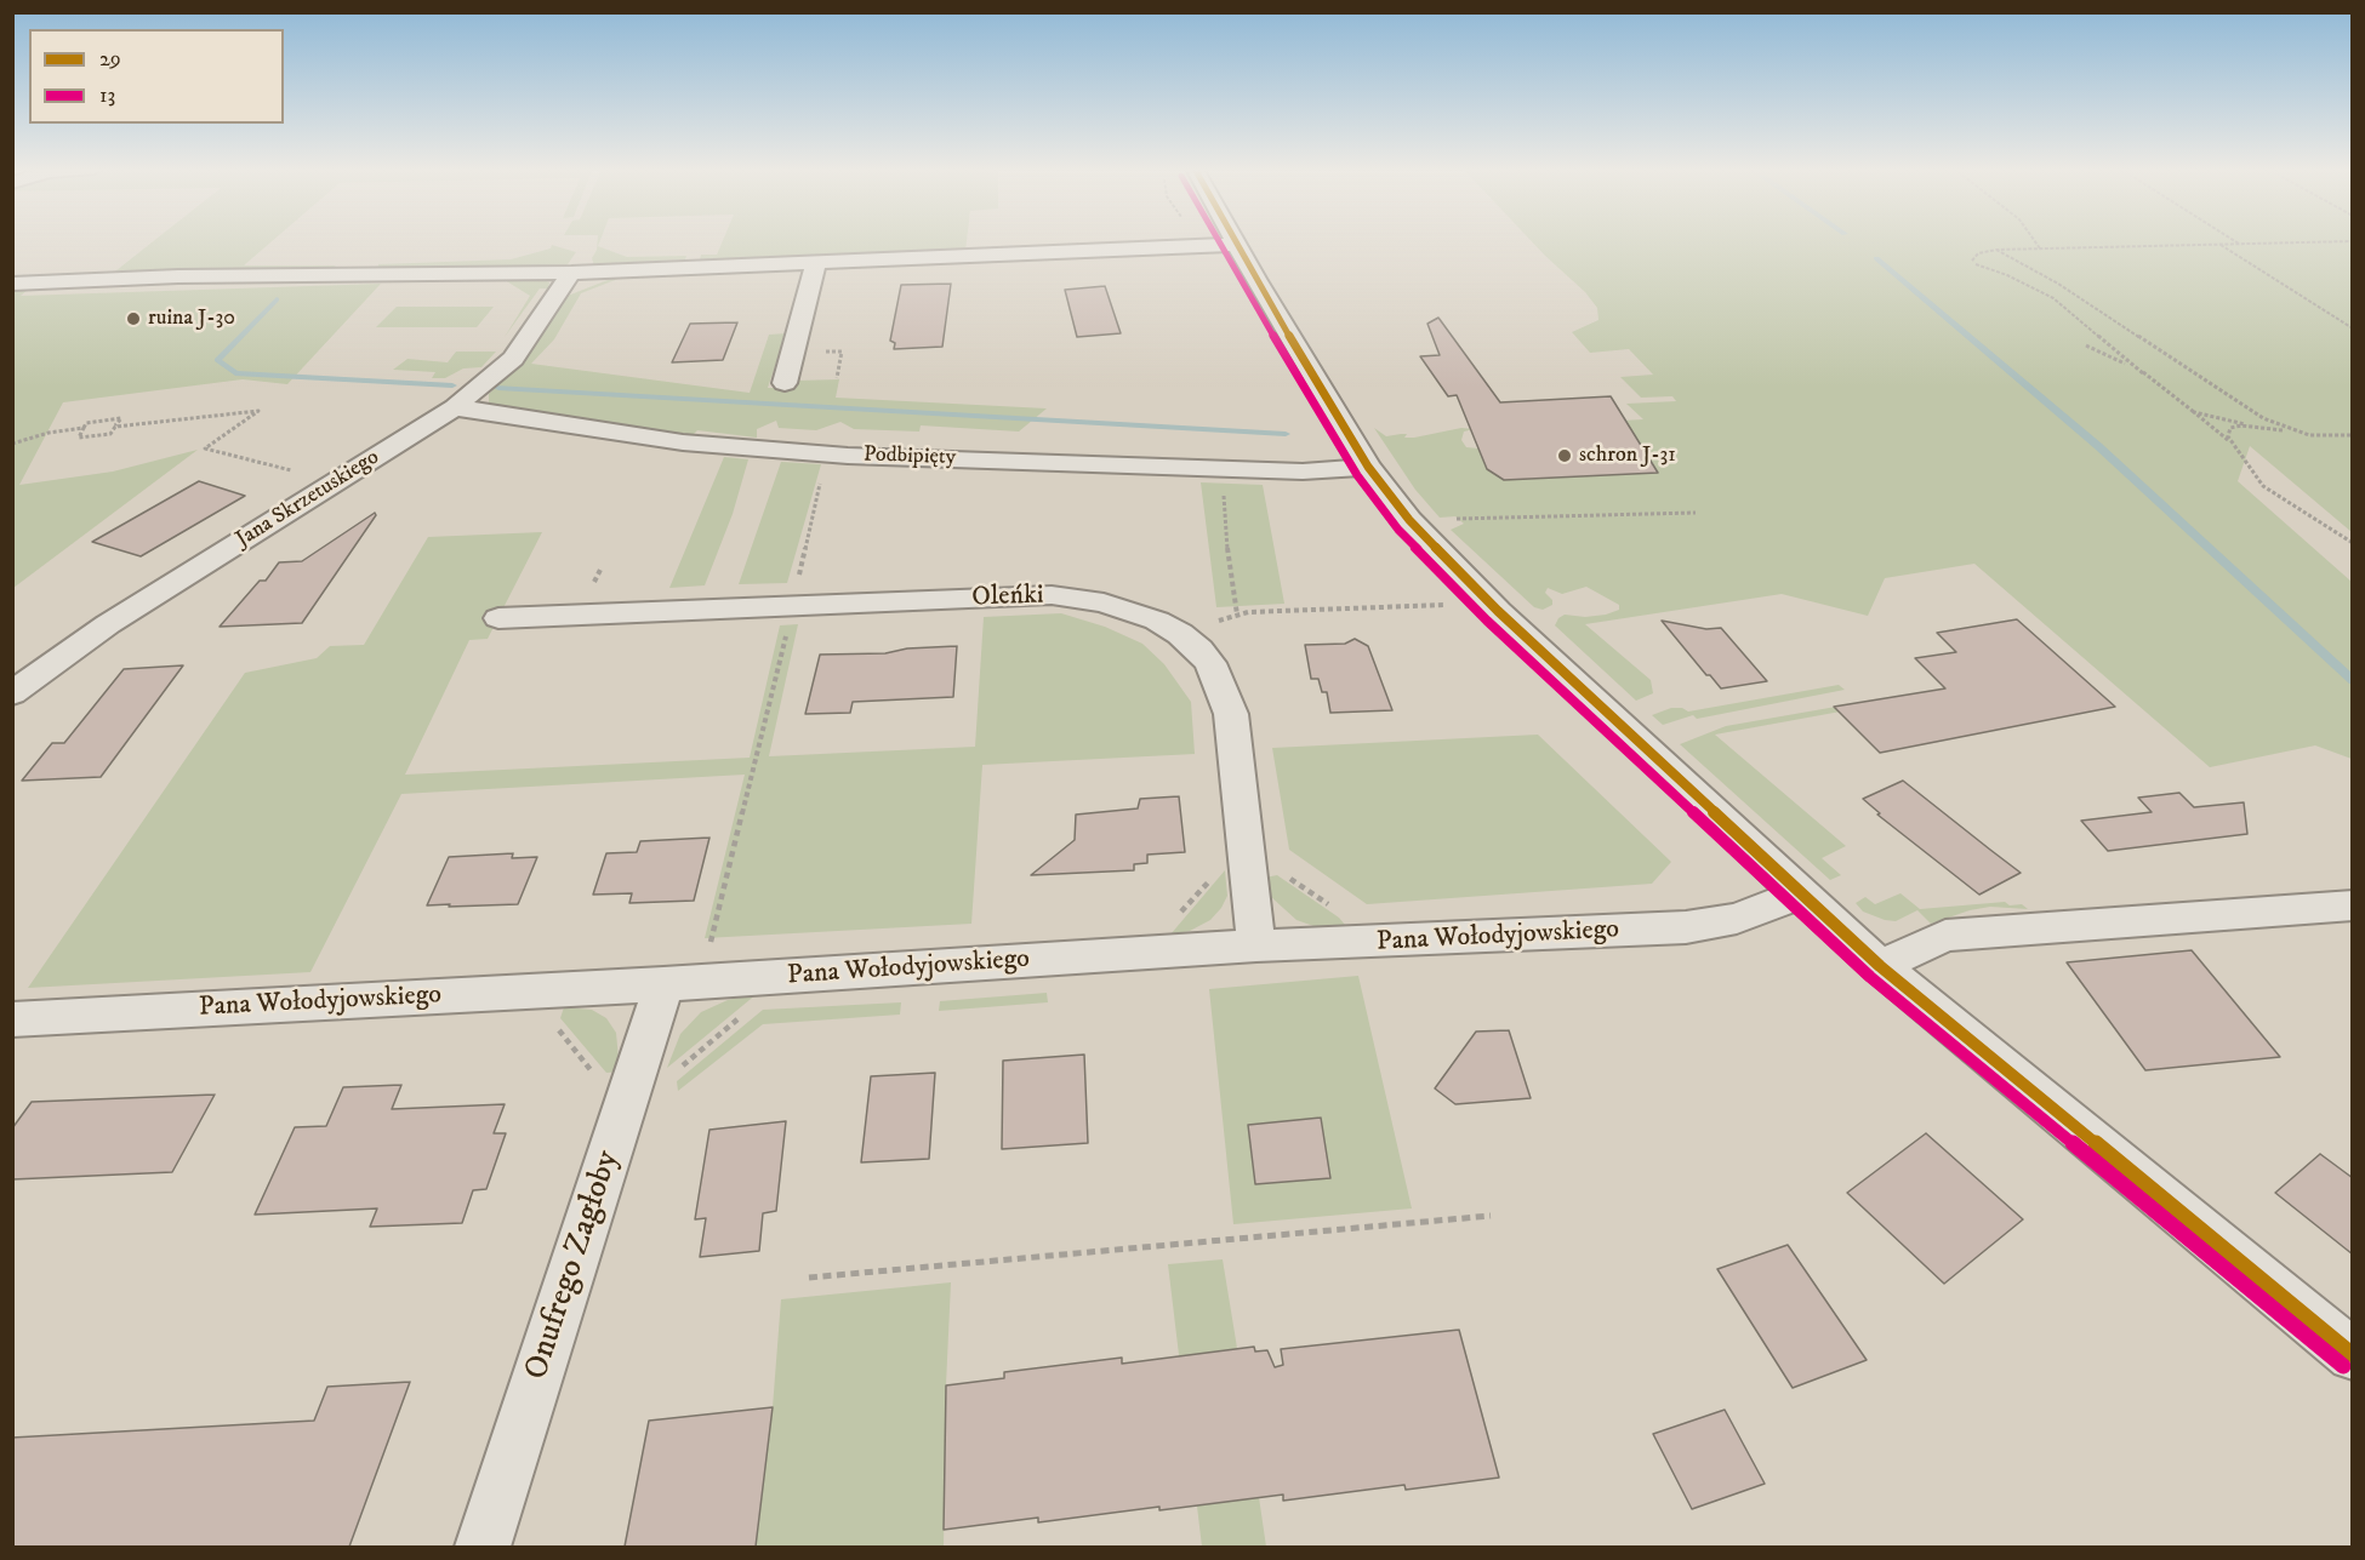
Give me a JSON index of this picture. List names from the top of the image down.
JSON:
{
  "streets": {
    "street": [
      "Podbipięty",
      "Jana Skrzetuskiego",
      "Oleńki",
      "Pana Wołodyjowskiego",
      "Onufrego Zagłoby"
    ]
  },
  "crossings": [
    ["Podbipięty", "Jana Skrzetuskiego"],
    ["Oleńki", "Pana Wołodyjowskiego"],
    ["Pana Wołodyjowskiego", "Onufrego Zagłoby"]
  ],
  "places": ["ruina J-30", "schron J-31"],
  "lines": ["transit line 29", "transit line 13"],
  "legend": ["29", "13"]
}
